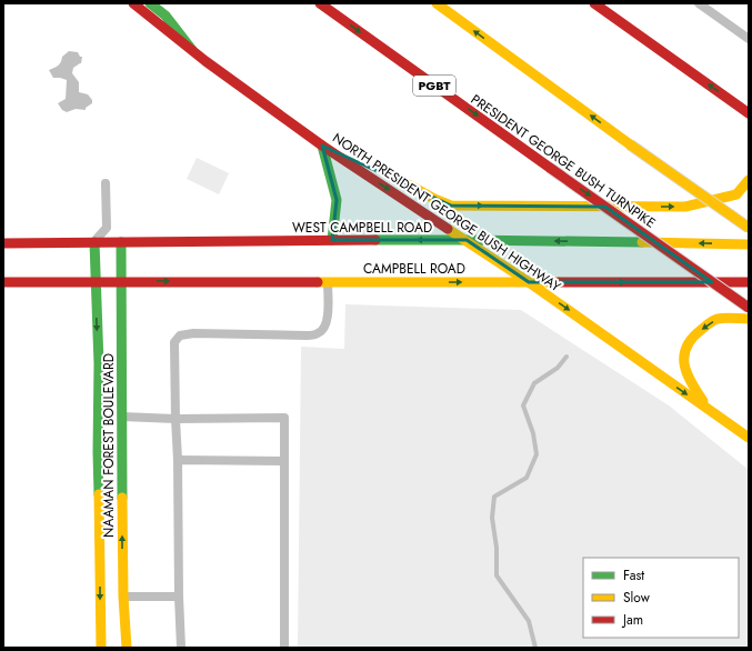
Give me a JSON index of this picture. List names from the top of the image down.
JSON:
{
  "streets": {
    "main road": [
      "PGBT",
      "PRESIDENT GEORGE BUSH TURNPIKE",
      "NORTH PRESIDENT GEORGE BUSH HIGHWAY",
      "WEST CAMPBELL ROAD",
      "CAMPBELL ROAD",
      "NAAMAN FOREST BOULEVARD"
    ]
  },
  "crossings": [
    ["NORTH PRESIDENT GEORGE BUSH HIGHWAY", "WEST CAMPBELL ROAD"],
    ["NORTH PRESIDENT GEORGE BUSH HIGHWAY", "CAMPBELL ROAD"],
    ["WEST CAMPBELL ROAD", "NAAMAN FOREST BOULEVARD"],
    ["CAMPBELL ROAD", "NAAMAN FOREST BOULEVARD"]
  ],
  "one_way": ["NORTH PRESIDENT GEORGE BUSH HIGHWAY", "CAMPBELL ROAD"],
  "legend": ["Fast", "Slow", "Jam"]
}
